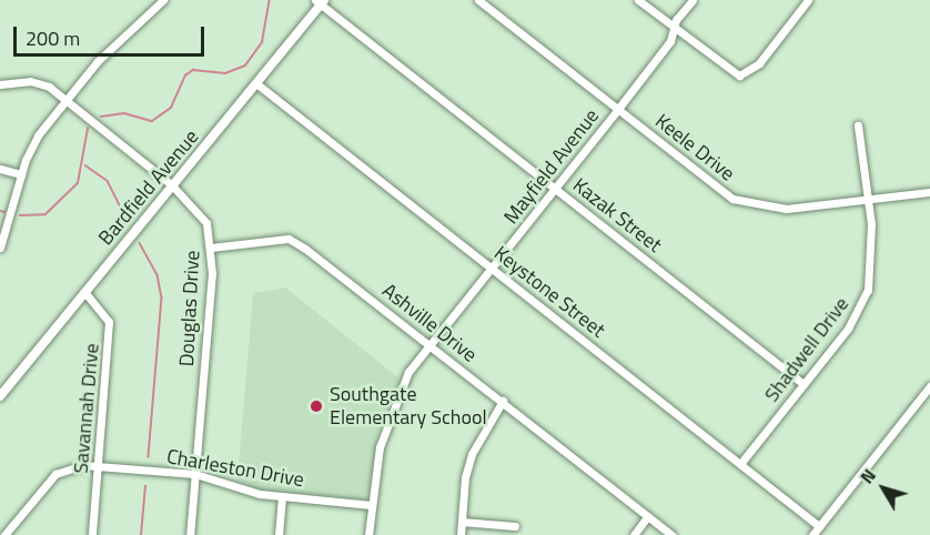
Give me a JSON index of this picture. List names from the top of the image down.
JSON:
{
  "streets": {
    "street": [
      "Keele Drive",
      "Mayfield Avenue",
      "Bardfield Avenue",
      "Kazak Street",
      "Keystone Street",
      "Douglas Drive",
      "Ashville Drive",
      "Shadwell Drive",
      "Savannah Drive",
      "Charleston Drive"
    ]
  },
  "crossings": [
    ["Keele Drive", "Mayfield Avenue"],
    ["Keele Drive", "Shadwell Drive"],
    ["Mayfield Avenue", "Kazak Street"],
    ["Mayfield Avenue", "Keystone Street"],
    ["Mayfield Avenue", "Ashville Drive"],
    ["Mayfield Avenue", "Charleston Drive"],
    ["Bardfield Avenue", "Kazak Street"],
    ["Bardfield Avenue", "Keystone Street"],
    ["Bardfield Avenue", "Douglas Drive"],
    ["Bardfield Avenue", "Savannah Drive"],
    ["Kazak Street", "Shadwell Drive"],
    ["Keystone Street", "Shadwell Drive"],
    ["Douglas Drive", "Ashville Drive"],
    ["Douglas Drive", "Charleston Drive"],
    ["Savannah Drive", "Charleston Drive"]
  ],
  "places": ["Southgate Elementary School"],
  "scale_bar": "200 m",
  "north": "top left"
}
